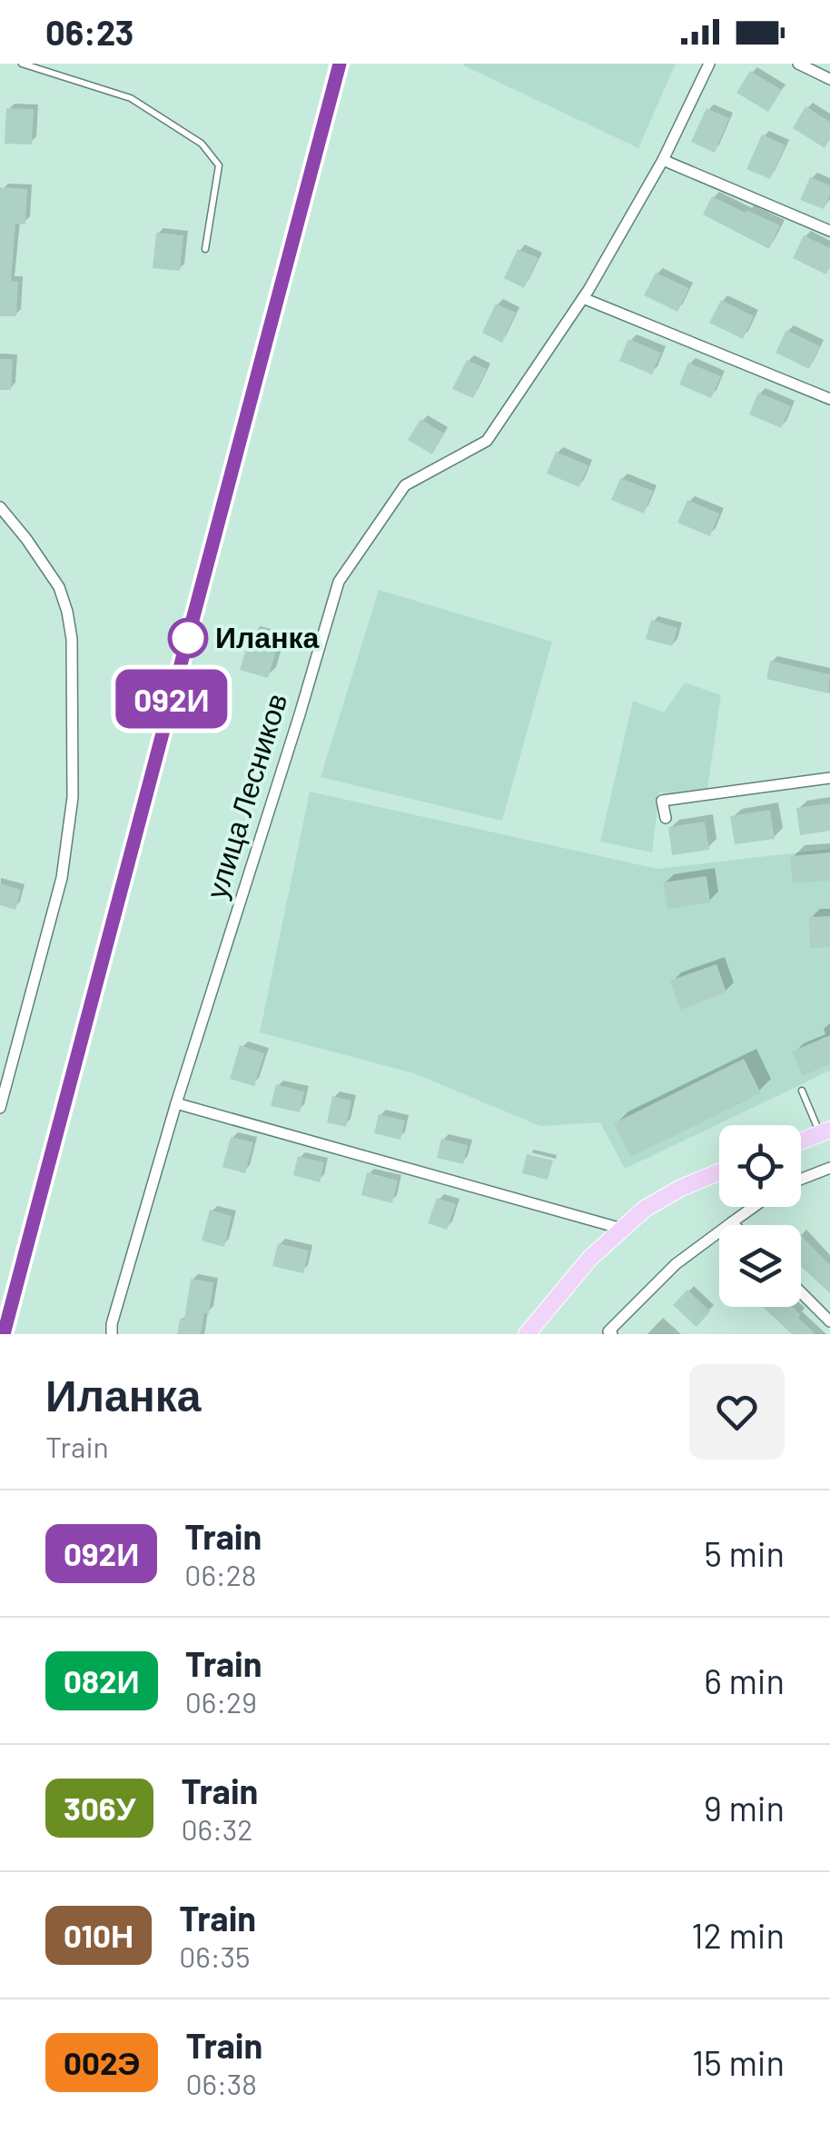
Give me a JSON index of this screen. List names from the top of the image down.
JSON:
{
  "streets": {
    "street": ["улица Лесников"]
  },
  "places": ["Иланка"],
  "page": {
    "status": "06:23",
    "on_map": "092И",
    "heading": ["Иланка", "Train"],
    "list": [
      {
        "mark": "092И",
        "name": "Train",
        "note": "06:28",
        "value": "5 min"
      },
      {
        "mark": "082И",
        "name": "Train",
        "note": "06:29",
        "value": "6 min"
      },
      {
        "mark": "306У",
        "name": "Train",
        "note": "06:32",
        "value": "9 min"
      },
      {
        "mark": "010Н",
        "name": "Train",
        "note": "06:35",
        "value": "12 min"
      },
      {
        "mark": "002Э",
        "name": "Train",
        "note": "06:38",
        "value": "15 min"
      }
    ]
  }
}
